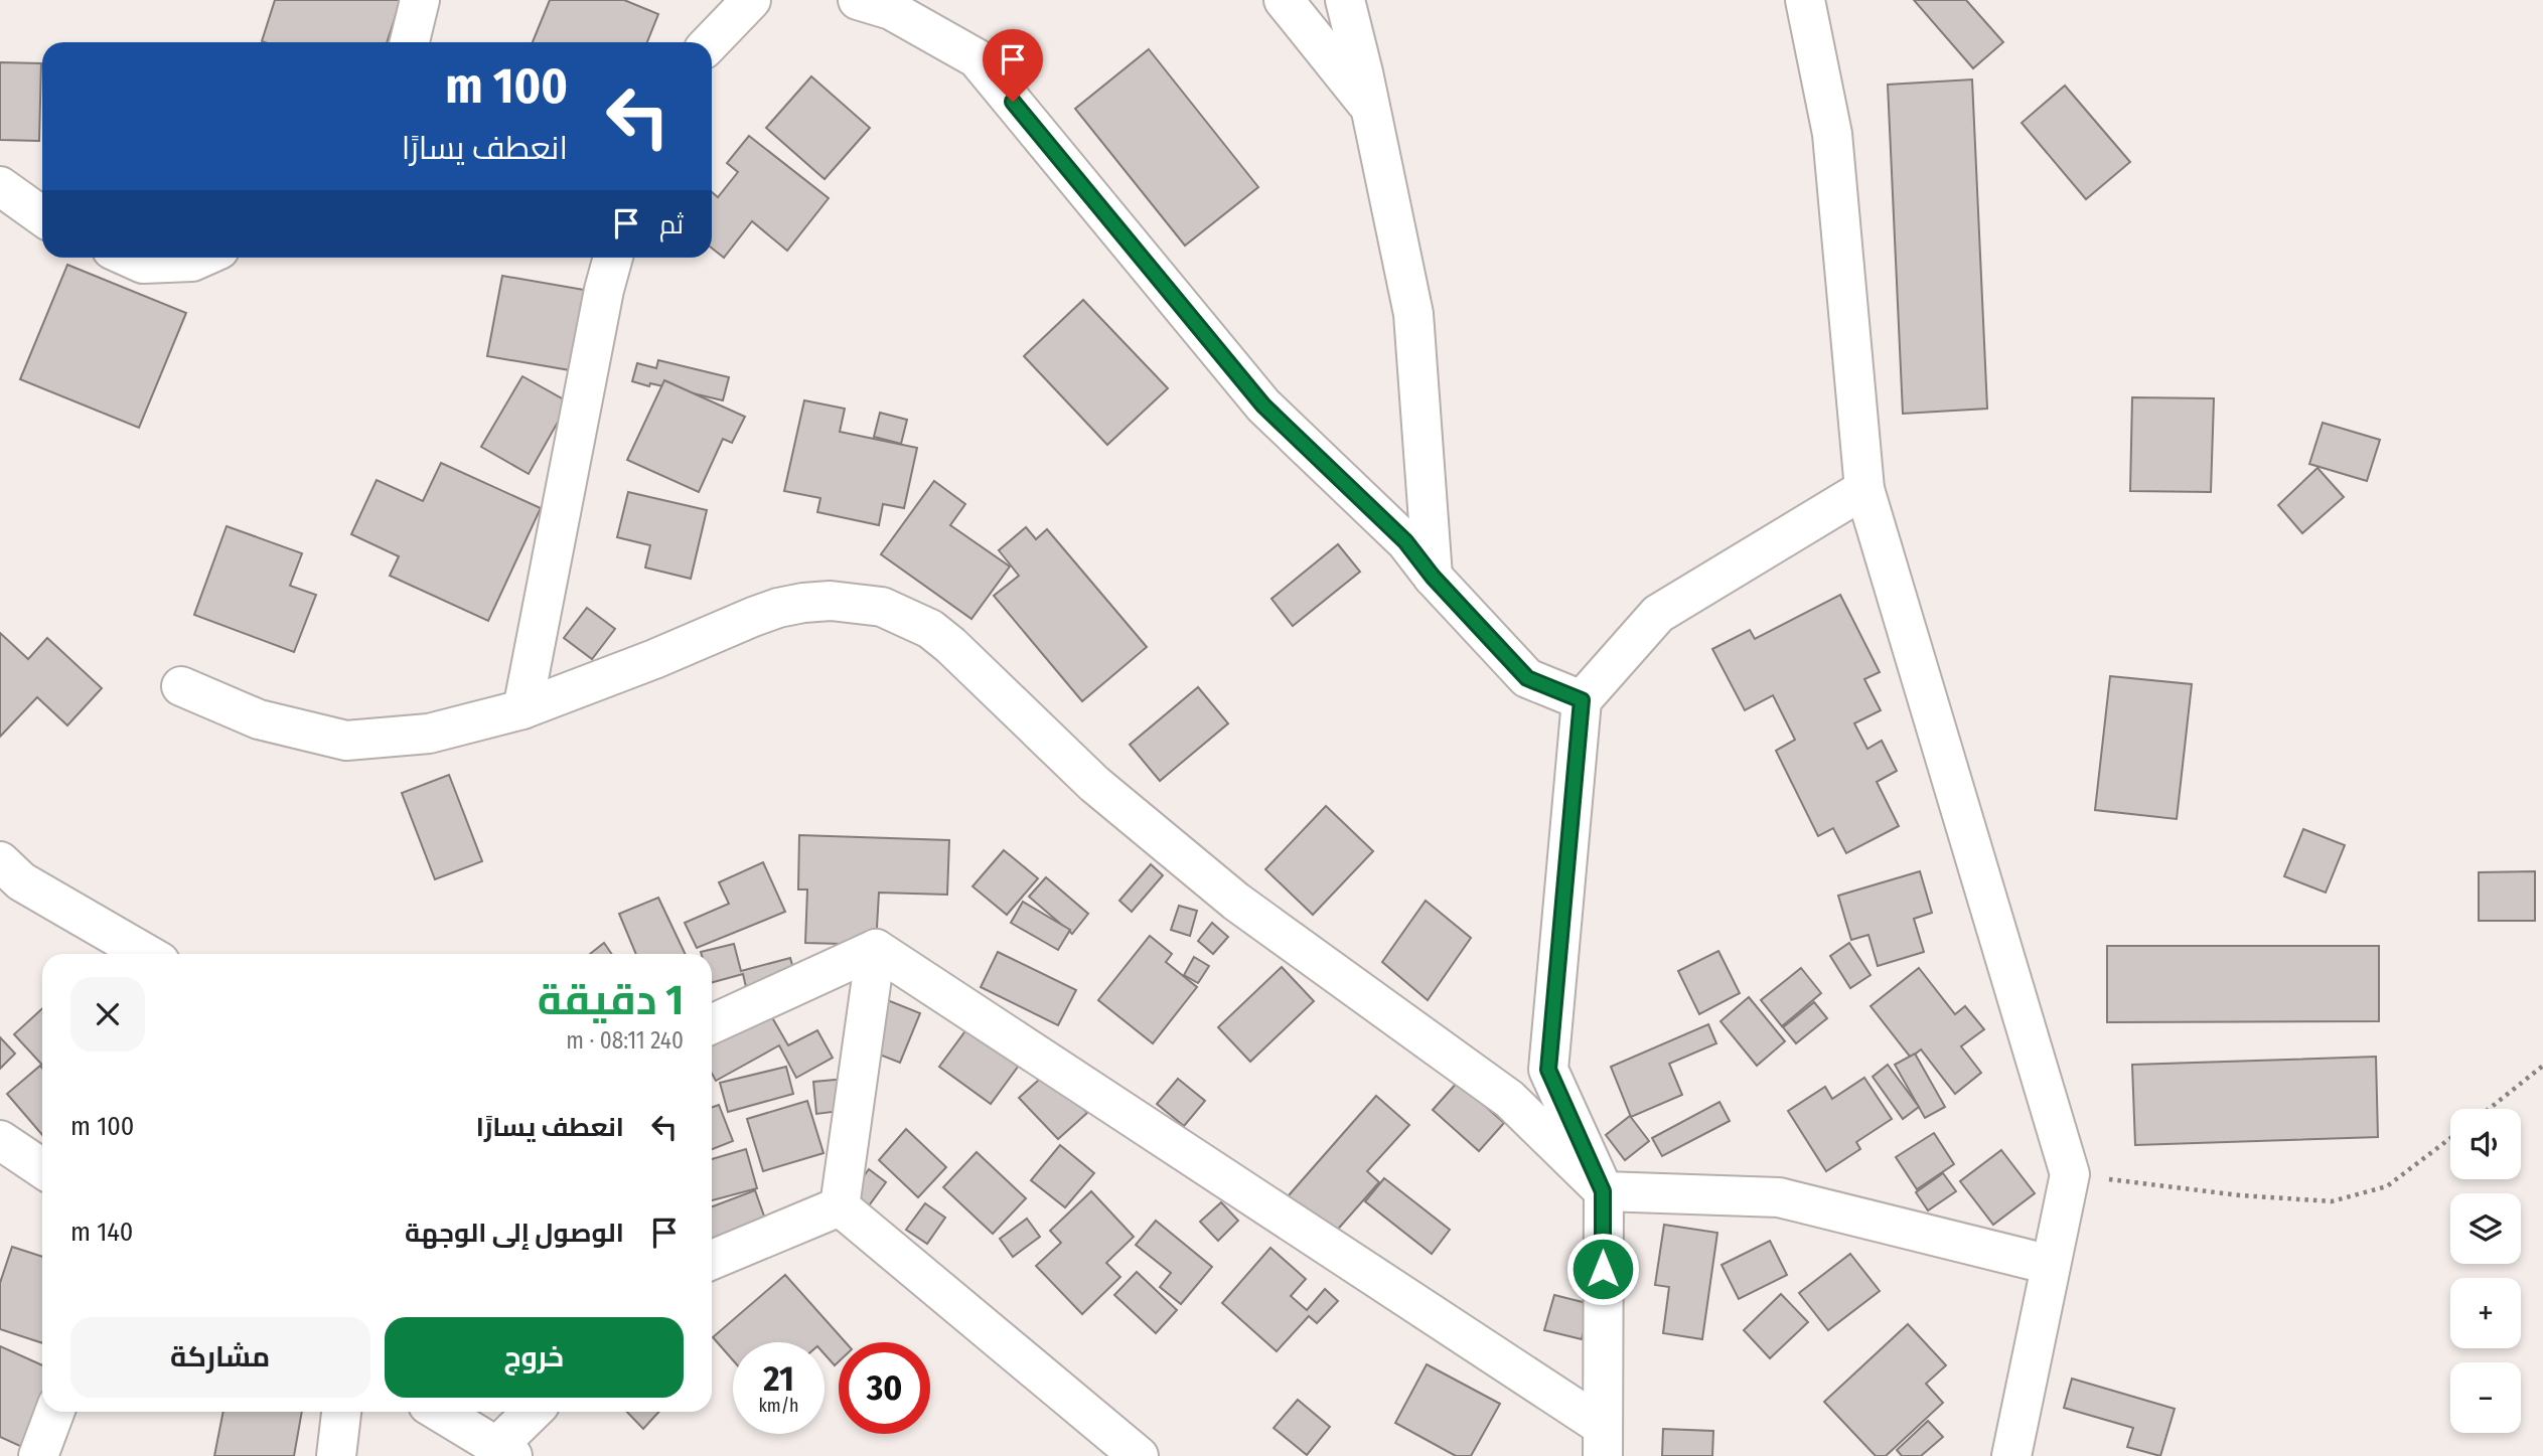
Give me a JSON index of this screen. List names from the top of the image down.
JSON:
{
  "page": {
    "turn": ["100 m", "انعطف يسارًا"],
    "then": "ثم",
    "heading": ["1 دقيقة", "240 m · 08:11"],
    "list": [
      {
        "name": "انعطف يسارًا",
        "value": "100 m"
      },
      {
        "name": "الوصول إلى الوجهة",
        "value": "140 m"
      }
    ],
    "map_buttons": ["+", "−"],
    "buttons": ["خروج", "مشاركة"],
    "speed": "21 km/h",
    "limit": "30"
  }
}
